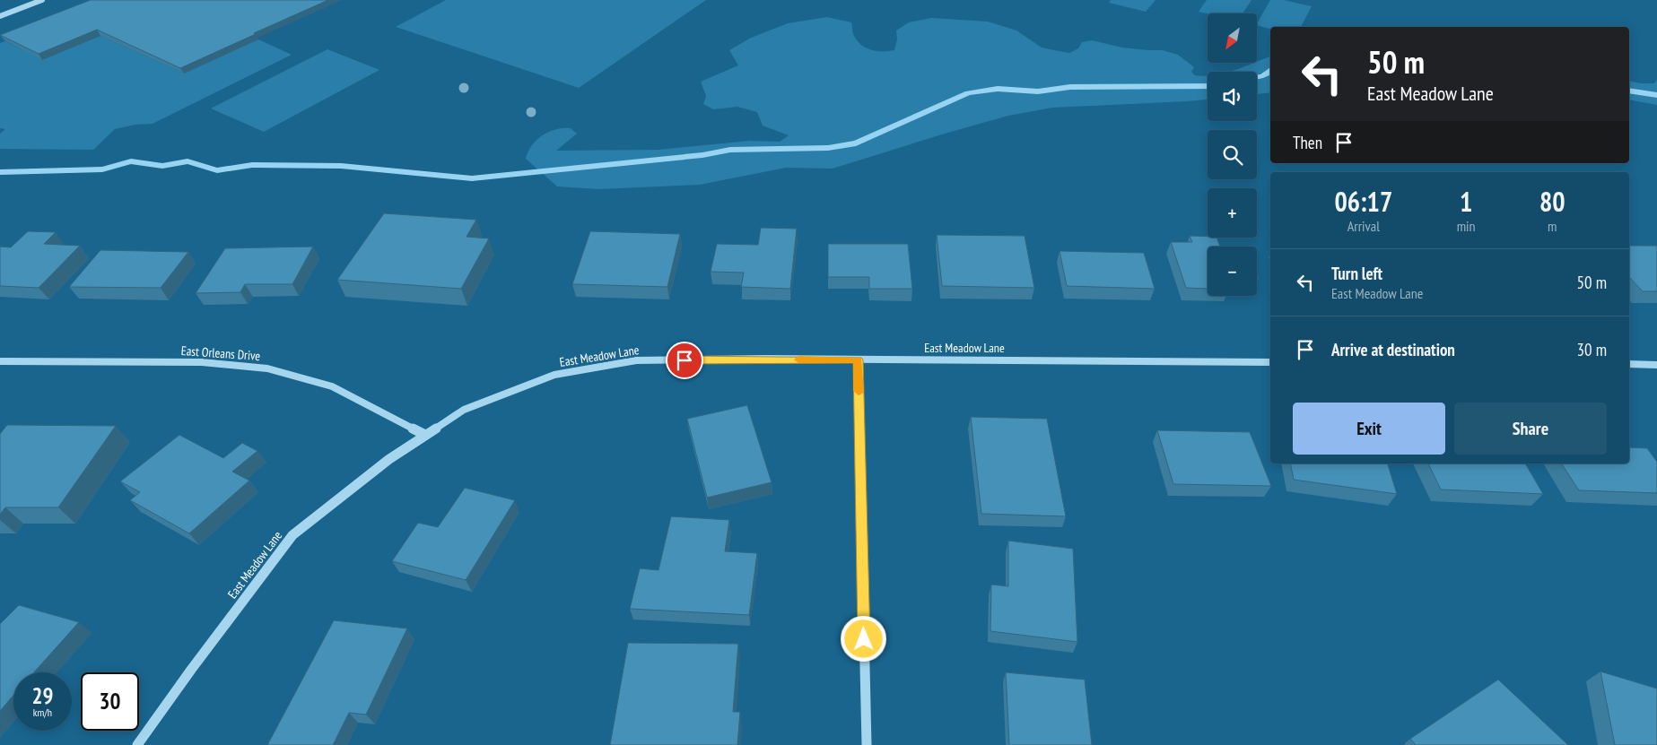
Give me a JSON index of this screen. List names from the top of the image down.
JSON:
{
  "streets": {
    "street": ["East Meadow Lane", "East Orleans Drive"]
  },
  "crossings": [
    ["East Meadow Lane", "East Orleans Drive"]
  ],
  "north": "bottom left",
  "page": {
    "map_buttons": ["+", "−"],
    "turn": ["50 m", "East Meadow Lane"],
    "then": "Then",
    "eta": [
      "06:17",
      "Arrival",
      "1",
      "min",
      "80",
      "m"
    ],
    "list": [
      {
        "name": "Turn left",
        "note": "East Meadow Lane",
        "value": "50 m"
      },
      {
        "name": "Arrive at destination",
        "value": "30 m"
      }
    ],
    "buttons": ["Exit", "Share"],
    "speed": "29 km/h",
    "limit": "30"
  }
}
